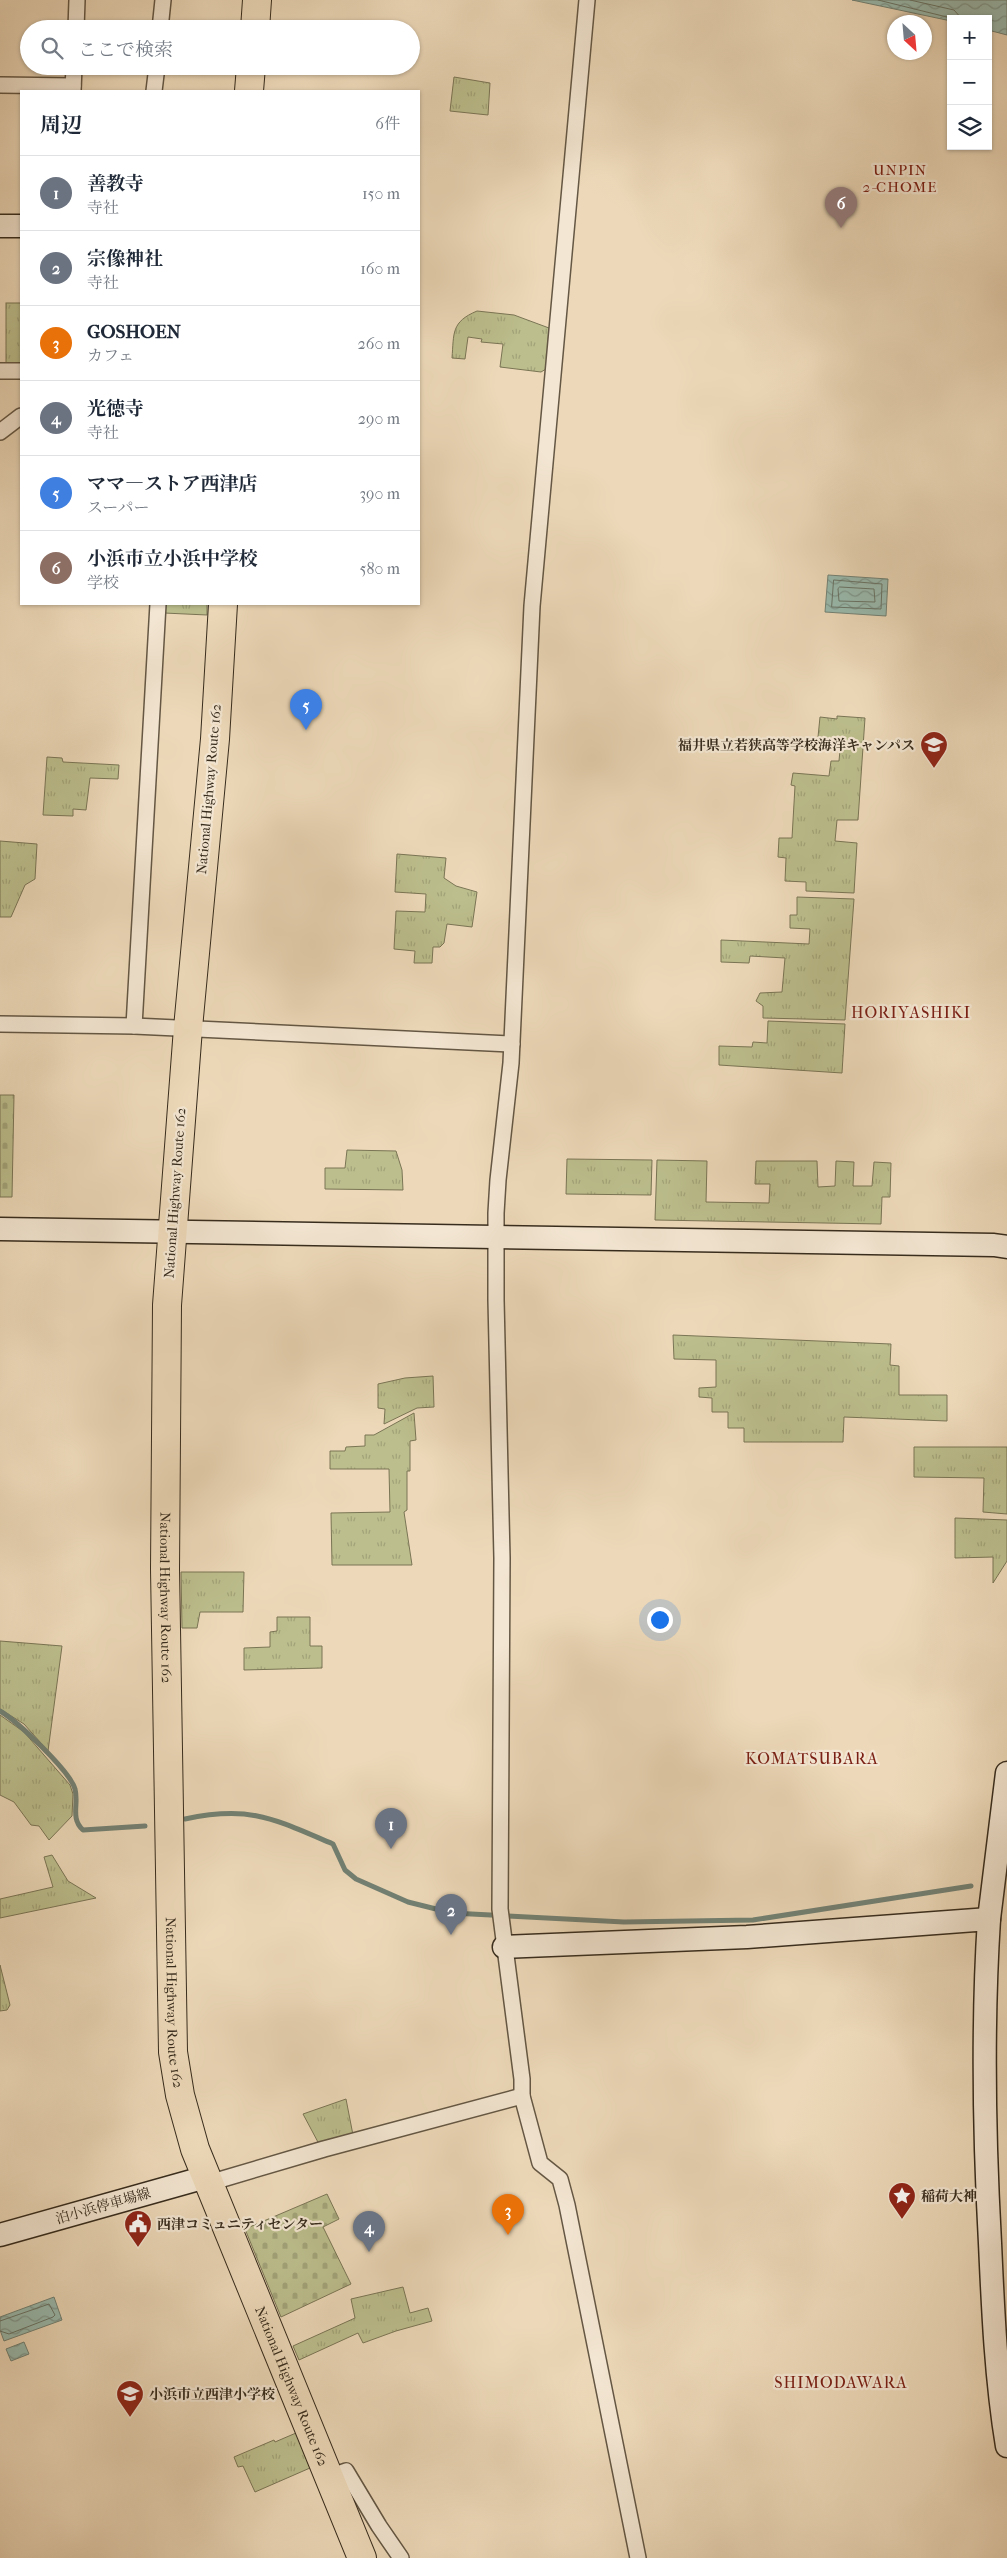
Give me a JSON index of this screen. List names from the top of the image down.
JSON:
{
  "streets": {
    "highway": ["National Highway Route 162"],
    "street": ["泊小浜停車場線"]
  },
  "crossings": [
    ["National Highway Route 162", "泊小浜停車場線"]
  ],
  "districts": [
    "UNPIN 2-CHOME",
    "HORIYASHIKI",
    "KOMATSUBARA",
    "SHIMODAWARA"
  ],
  "places": {
    "school or university": ["福井県立若狭高等学校海洋キャンパス", "小浜市立西津小学校"],
    "place": ["稲荷大神"],
    "public building": ["西津コミュニティセンター"]
  },
  "north": "bottom right",
  "page": {
    "map_buttons": ["+", "−"],
    "search": "ここで検索",
    "heading": ["周辺", "6件"],
    "list": [
      {
        "mark": "1",
        "name": "善教寺",
        "note": "寺社",
        "value": "150 m"
      },
      {
        "mark": "2",
        "name": "宗像神社",
        "note": "寺社",
        "value": "160 m"
      },
      {
        "mark": "3",
        "name": "GOSHOEN",
        "note": "カフェ",
        "value": "260 m"
      },
      {
        "mark": "4",
        "name": "光徳寺",
        "note": "寺社",
        "value": "290 m"
      },
      {
        "mark": "5",
        "name": "ママ―ストア西津店",
        "note": "スーパー",
        "value": "390 m"
      },
      {
        "mark": "6",
        "name": "小浜市立小浜中学校",
        "note": "学校",
        "value": "580 m"
      }
    ],
    "pins": [
      "6",
      "5",
      "1",
      "2",
      "3",
      "4"
    ]
  }
}
